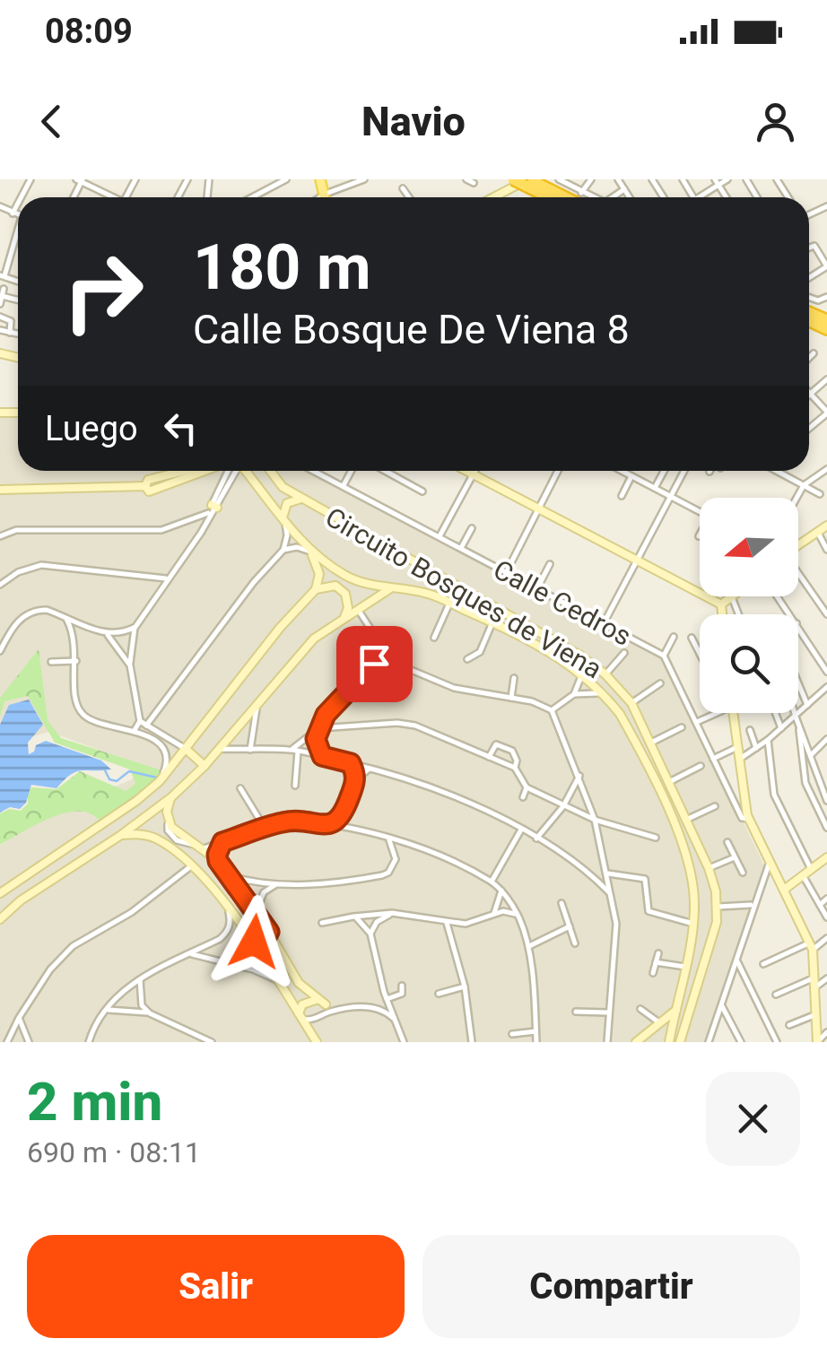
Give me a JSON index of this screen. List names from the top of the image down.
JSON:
{
  "streets": {
    "main road": ["Circuito Bosques de Viena"],
    "street": ["Calle Cedros"]
  },
  "north": "left",
  "page": {
    "status": "08:09",
    "header": "Navio",
    "turn": ["180 m", "Calle Bosque De Viena 8"],
    "then": "Luego",
    "heading": ["2 min", "690 m · 08:11"],
    "buttons": ["Salir", "Compartir"]
  }
}
